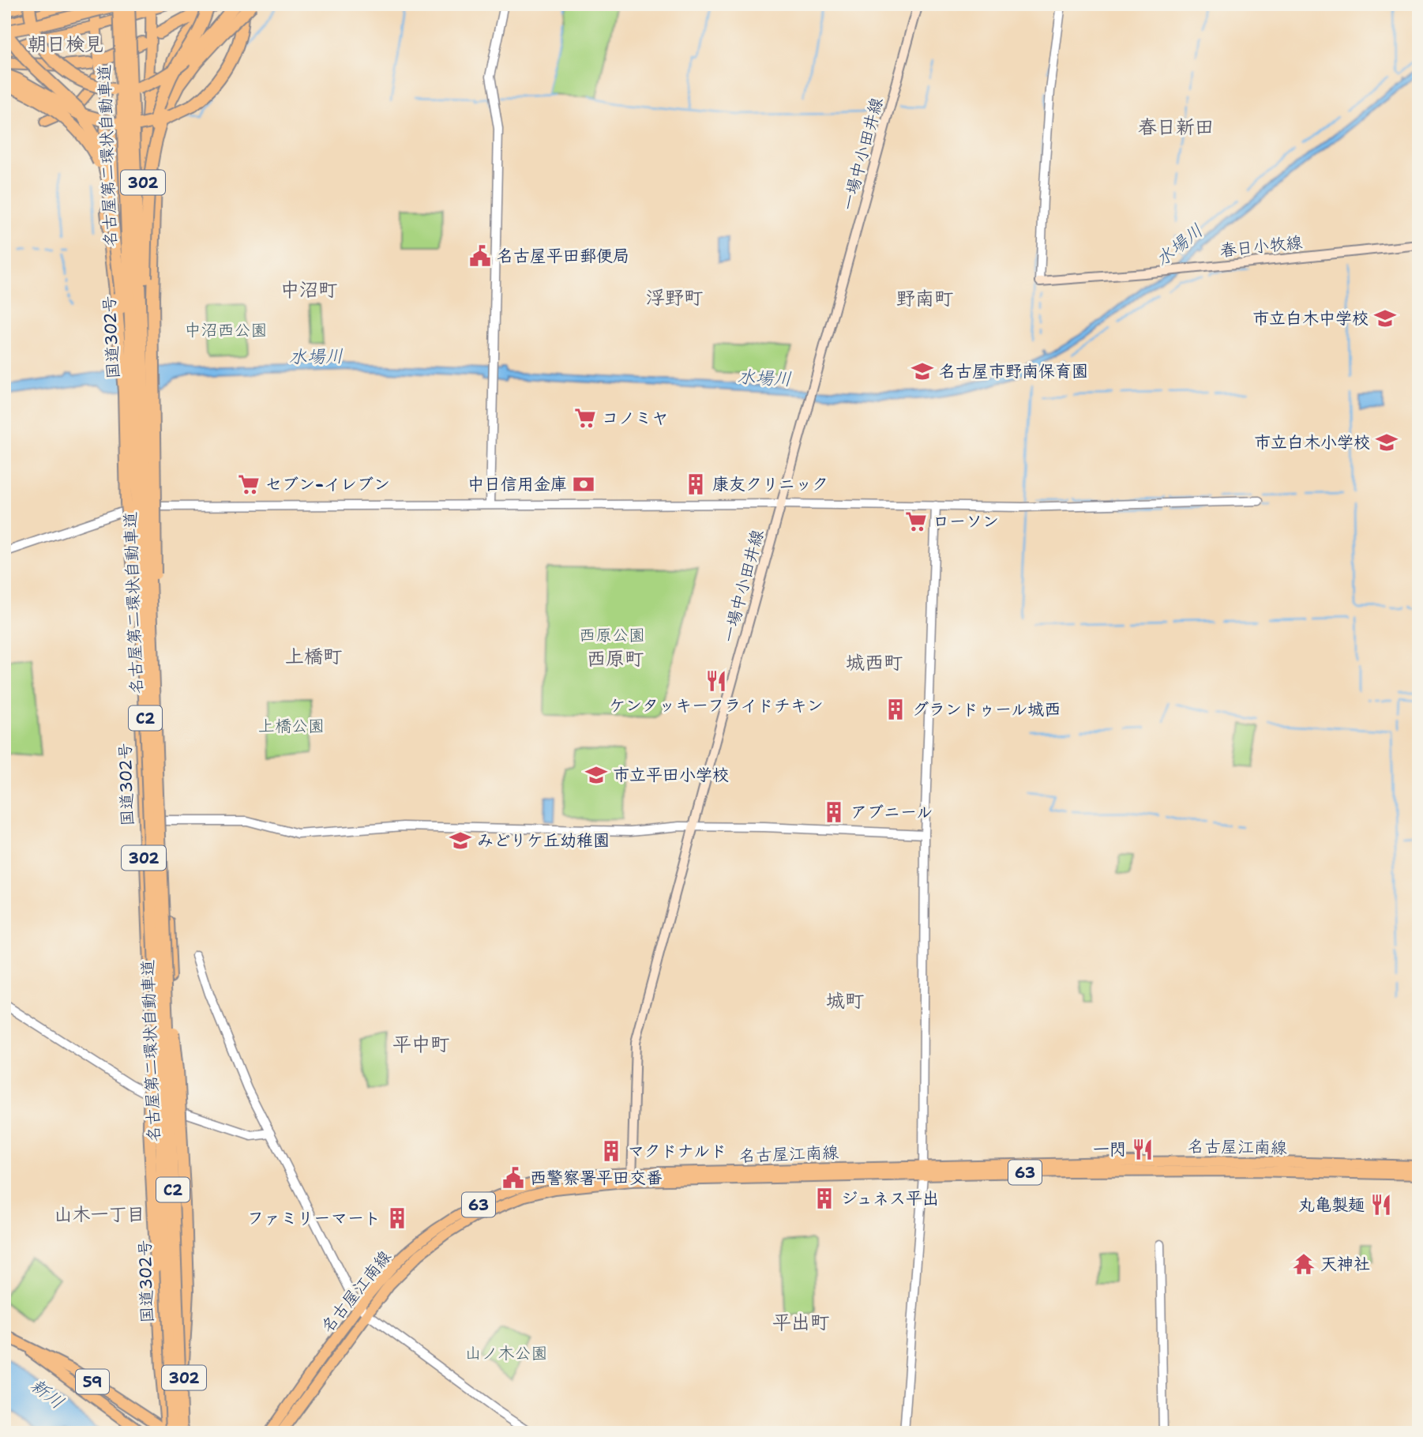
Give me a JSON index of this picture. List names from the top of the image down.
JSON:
{
  "streets": {
    "highway": ["名古屋第二環状自動車道", "C2"],
    "main road": [
      "一場中小田井線",
      "302",
      "春日小牧線",
      "国道302号",
      "名古屋江南線",
      "63",
      "59"
    ]
  },
  "crossings": [
    ["一場中小田井線", "名古屋江南線"],
    ["名古屋第二環状自動車道", "国道302号"],
    ["名古屋第二環状自動車道", "59"]
  ],
  "districts": [
    "朝日検見",
    "春日新田",
    "中沼町",
    "浮野町",
    "野南町",
    "上橋町",
    "西原町",
    "城西町",
    "城町",
    "平中町",
    "山木一丁目",
    "平出町"
  ],
  "water": ["水場川", "新川"],
  "parks": [
    "中沼西公園",
    "西原公園",
    "上橋公園",
    "山ノ木公園"
  ],
  "places": {
    "public building": ["名古屋平田郵便局", "西警察署平田交番"],
    "school or university": [
      "市立白木中学校",
      "名古屋市野南保育園",
      "市立白木小学校",
      "市立平田小学校",
      "みどりケ丘幼稚園"
    ],
    "supermarket": ["コノミヤ", "セブン-イレブン", "ローソン"],
    "bank": ["中日信用金庫"],
    "building": [
      "康友クリニック",
      "グランドゥール城西",
      "アブニール",
      "マクドナルド",
      "ジュネス平出",
      "ファミリーマート"
    ],
    "restaurant": ["ケンタッキーフライドチキン", "一閃", "丸亀製麺"],
    "temple": ["天神社"]
  }
}
